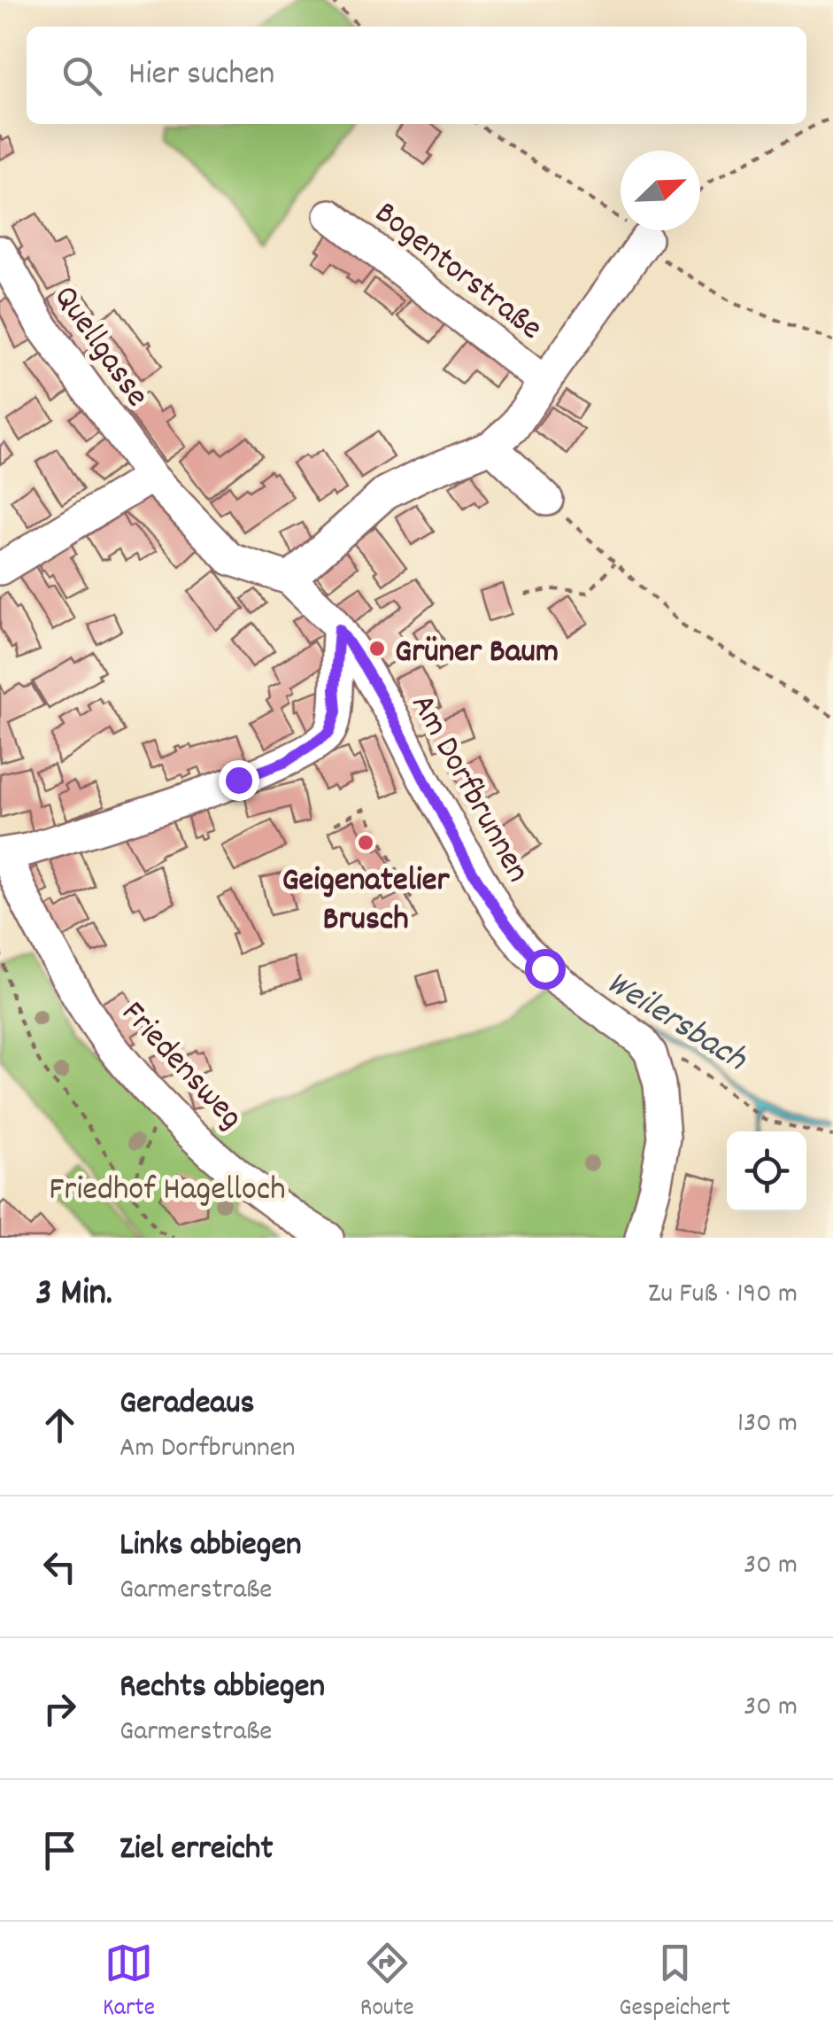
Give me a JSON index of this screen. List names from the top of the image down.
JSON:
{
  "streets": {
    "street": [
      "Bogentorstraße",
      "Quellgasse",
      "Am Dorfbrunnen",
      "Friedensweg"
    ]
  },
  "crossings": [
    ["Bogentorstraße", "Am Dorfbrunnen"],
    ["Quellgasse", "Am Dorfbrunnen"]
  ],
  "water": ["Weilersbach"],
  "parks": ["Friedhof Hagelloch"],
  "places": ["Grüner Baum", "Geigenatelier Brusch"],
  "north": "top right",
  "page": {
    "search": "Hier suchen",
    "heading": ["3 Min.", "Zu Fuß · 190 m"],
    "list": [
      ["Geradeaus", "Am Dorfbrunnen", "130 m"],
      ["Links abbiegen", "Garmerstraße", "30 m"],
      ["Rechts abbiegen", "Garmerstraße", "30 m"],
      "Ziel erreicht"
    ],
    "nav": ["Karte", "Route", "Gespeichert"]
  }
}
